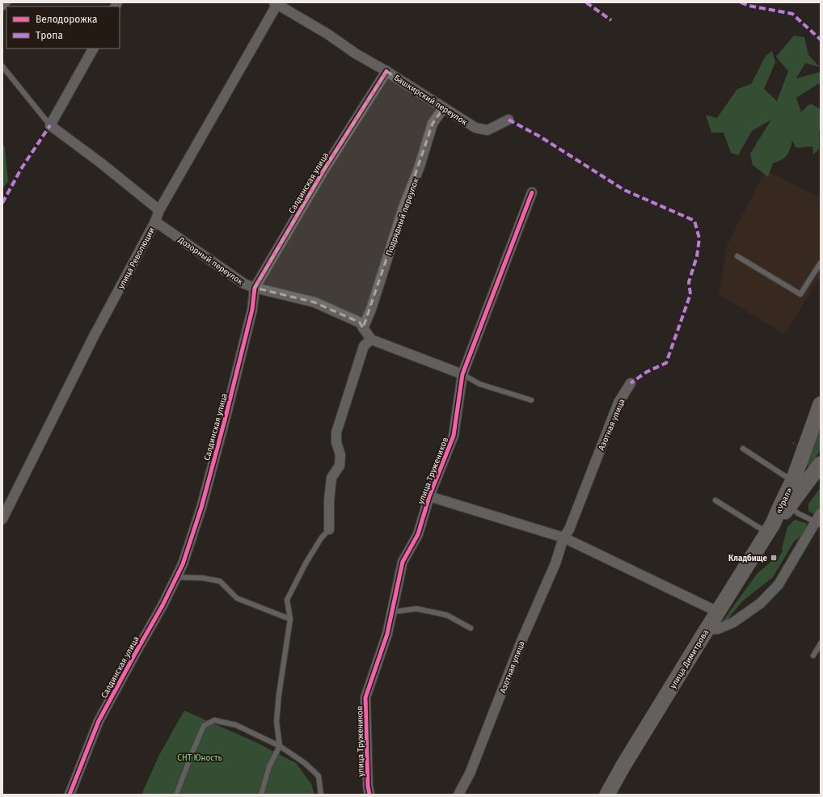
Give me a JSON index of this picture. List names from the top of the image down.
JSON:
{
  "streets": {
    "main road": ["«Урал»", "улица Димитрова"],
    "street": [
      "Башкирский переулок",
      "Салдинская улица",
      "Подрядный переулок",
      "улица Революции",
      "Дозорный переулок",
      "Азотная улица",
      "улица Тружеников"
    ]
  },
  "crossings": [
    ["Башкирский переулок", "Салдинская улица"],
    ["Башкирский переулок", "Подрядный переулок"],
    ["Башкирский переулок", "улица Революции"],
    ["Салдинская улица", "Дозорный переулок"],
    ["Подрядный переулок", "Дозорный переулок"],
    ["улица Революции", "Дозорный переулок"],
    ["«Урал»", "улица Димитрова"]
  ],
  "parks": ["СНТ Юность"],
  "places": {
    "transit": ["Кладбище"]
  },
  "legend": ["Велодорожка", "Тропа"]
}
